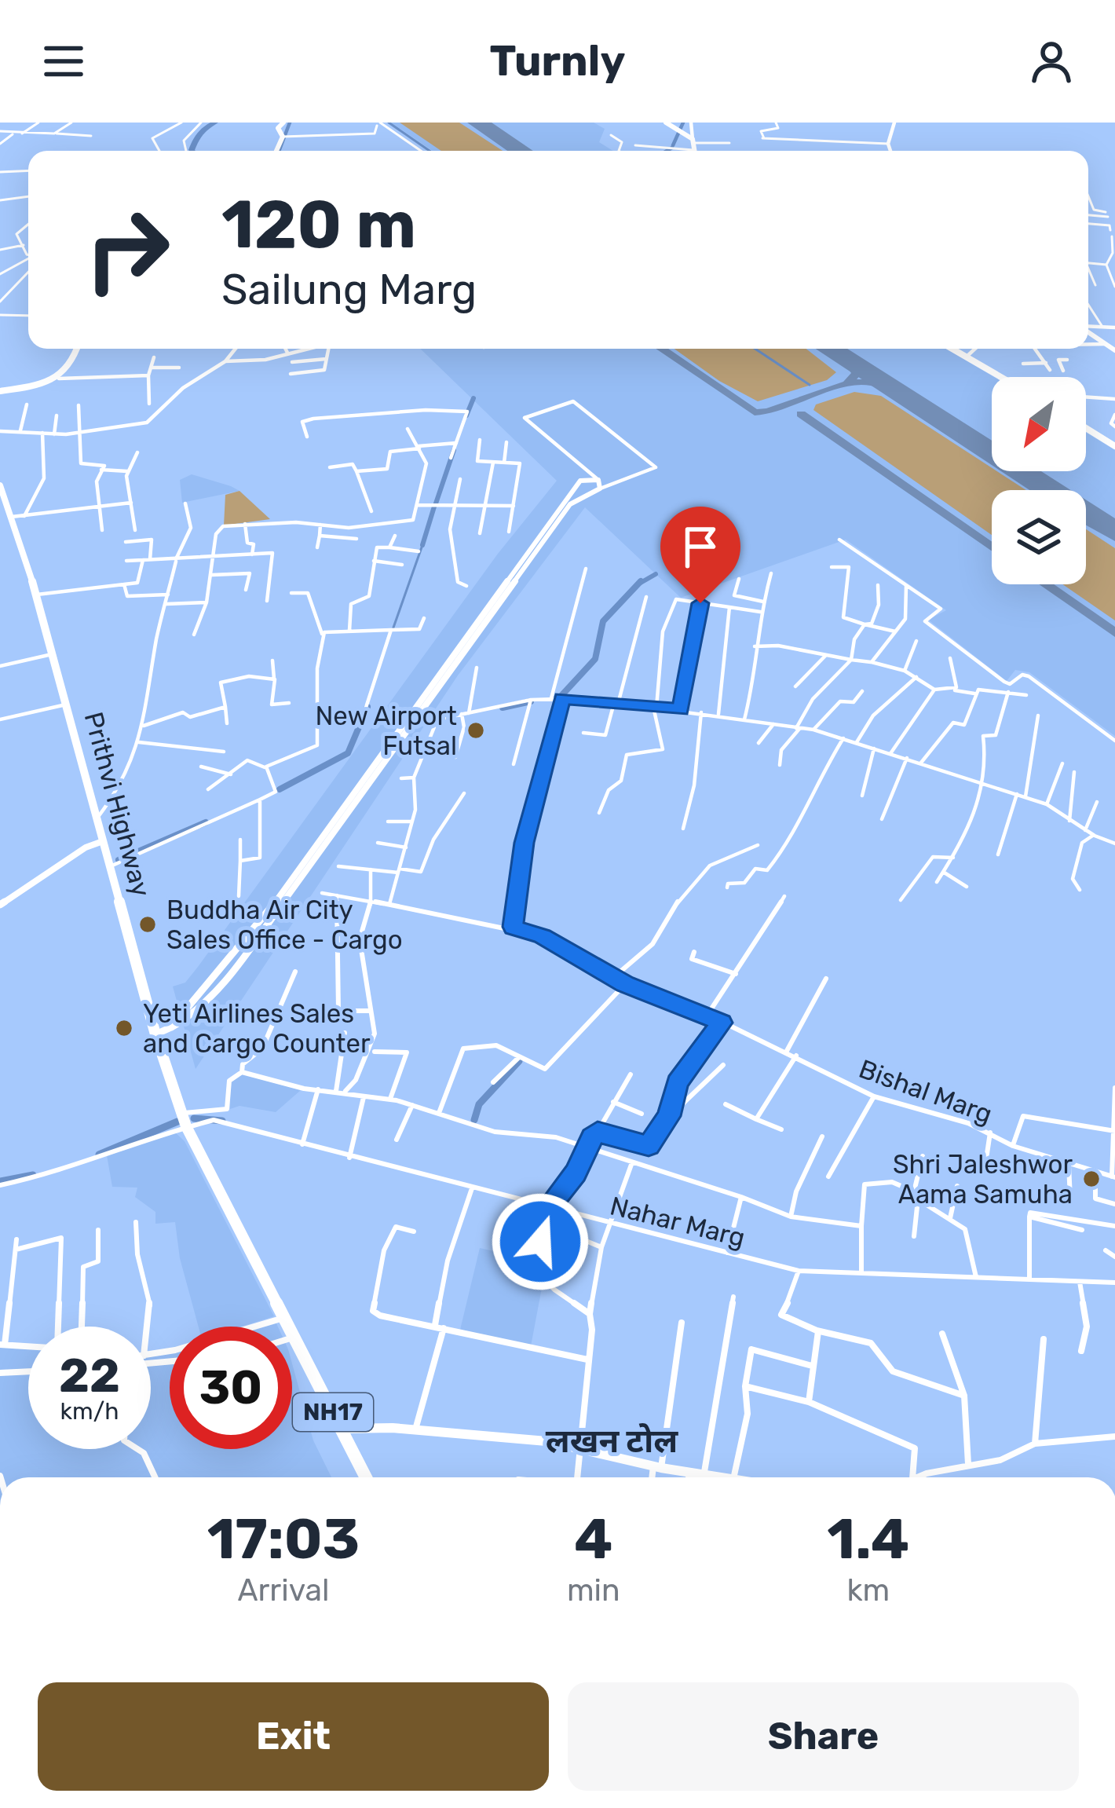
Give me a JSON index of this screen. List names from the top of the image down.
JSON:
{
  "streets": {
    "highway": ["Prithvi Highway", "NH17"],
    "street": ["Bishal Marg", "Nahar Marg"]
  },
  "crossings": [
    ["Prithvi Highway", "Nahar Marg"]
  ],
  "districts": ["लखन टोल"],
  "places": [
    "New Airport Futsal",
    "Buddha Air City Sales Office - Cargo",
    "Yeti Airlines Sales and Cargo Counter",
    "Shri Jaleshwor Aama Samuha"
  ],
  "north": "bottom left",
  "page": {
    "header": "Turnly",
    "turn": ["120 m", "Sailung Marg"],
    "speed": "22 km/h",
    "limit": "30",
    "eta": [
      "17:03",
      "Arrival",
      "4",
      "min",
      "1.4",
      "km"
    ],
    "buttons": ["Exit", "Share"]
  }
}
